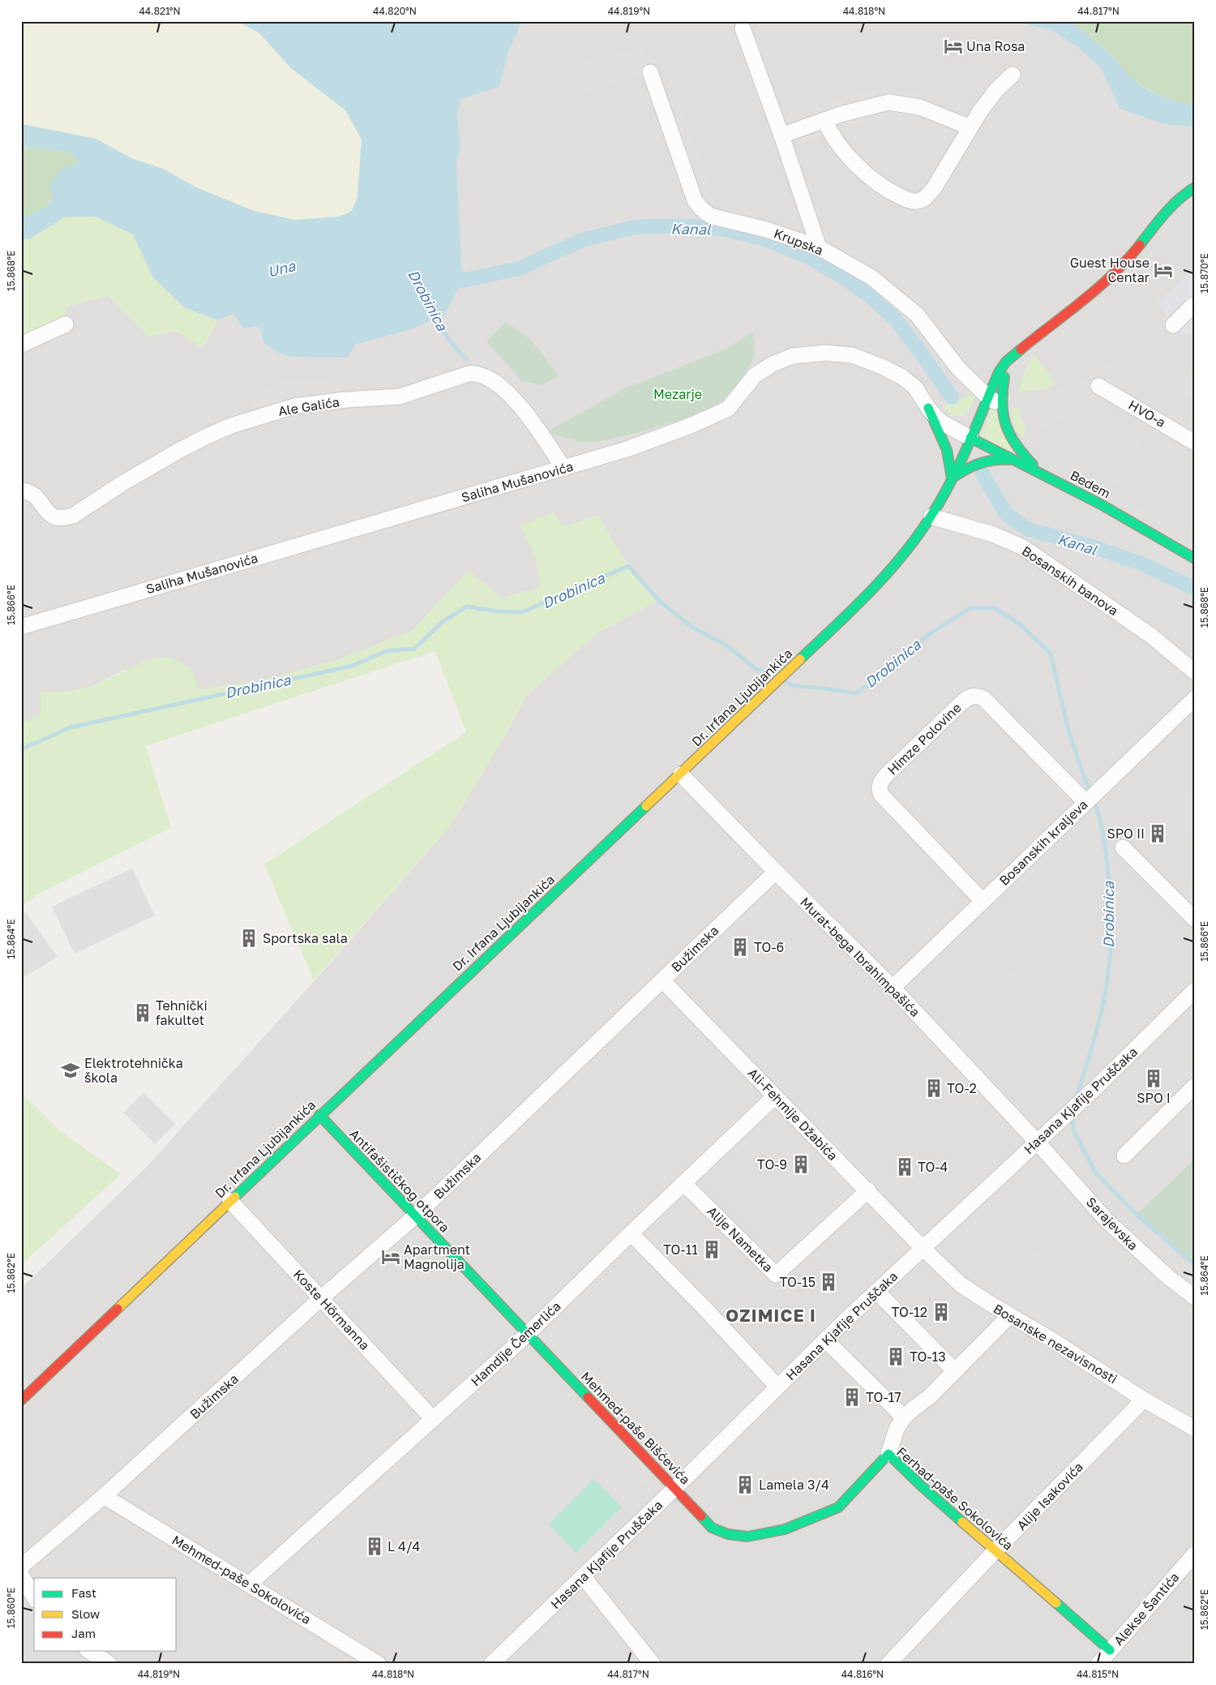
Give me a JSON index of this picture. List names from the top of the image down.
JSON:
{
  "streets": {
    "main road": [
      "Bedem",
      "Dr. Irfana Ljubijankića",
      "Antifašističkog otpora",
      "Mehmed-paše Bišćevića",
      "Ferhad-paše Sokolovića"
    ],
    "street": [
      "Krupska",
      "Ale Galića",
      "HVO-a",
      "Saliha Mušanovića",
      "Bosanskih banova",
      "Himze Polovine",
      "Bosanskih kraljeva",
      "Bužimska",
      "Murat-bega Ibrahimpašića",
      "Hasana Kjafije Pruščaka",
      "Ali-Fehmije Džabića",
      "Sarajevska",
      "Alije Nametka",
      "Koste Hörmanna",
      "Hamdije Čemerlića",
      "Bosanske nezavisnosti",
      "Alije Isakovića",
      "Mehmed-paše Sokolovića",
      "Alekse Šantića"
    ]
  },
  "crossings": [
    ["Krupska", "Dr. Irfana Ljubijankića"],
    ["Ale Galića", "Saliha Mušanovića"],
    ["Saliha Mušanovića", "Bedem"],
    ["Saliha Mušanovića", "Dr. Irfana Ljubijankića"],
    ["Bedem", "Dr. Irfana Ljubijankića"],
    ["Bosanskih banova", "Dr. Irfana Ljubijankića"],
    ["Dr. Irfana Ljubijankića", "Murat-bega Ibrahimpašića"],
    ["Dr. Irfana Ljubijankića", "Antifašističkog otpora"],
    ["Dr. Irfana Ljubijankića", "Koste Hörmanna"],
    ["Himze Polovine", "Bosanskih kraljeva"],
    ["Bosanskih kraljeva", "Murat-bega Ibrahimpašića"],
    ["Bužimska", "Murat-bega Ibrahimpašića"],
    ["Bužimska", "Ali-Fehmije Džabića"],
    ["Bužimska", "Antifašističkog otpora"],
    ["Bužimska", "Koste Hörmanna"],
    ["Bužimska", "Mehmed-paše Sokolovića"],
    ["Murat-bega Ibrahimpašića", "Hasana Kjafije Pruščaka"],
    ["Murat-bega Ibrahimpašića", "Sarajevska"],
    ["Hasana Kjafije Pruščaka", "Ali-Fehmije Džabića"],
    ["Hasana Kjafije Pruščaka", "Sarajevska"],
    ["Hasana Kjafije Pruščaka", "Bosanske nezavisnosti"],
    ["Hasana Kjafije Pruščaka", "Mehmed-paše Bišćevića"],
    ["Ali-Fehmije Džabića", "Alije Nametka"],
    ["Ali-Fehmije Džabića", "Hamdije Čemerlića"],
    ["Ali-Fehmije Džabića", "Bosanske nezavisnosti"],
    ["Antifašističkog otpora", "Hamdije Čemerlića"],
    ["Antifašističkog otpora", "Mehmed-paše Bišćevića"],
    ["Alije Nametka", "Hamdije Čemerlića"],
    ["Koste Hörmanna", "Hamdije Čemerlića"],
    ["Hamdije Čemerlića", "Mehmed-paše Bišćevića"],
    ["Hamdije Čemerlića", "Mehmed-paše Sokolovića"],
    ["Bosanske nezavisnosti", "Alije Isakovića"],
    ["Mehmed-paše Bišćevića", "Ferhad-paše Sokolovića"],
    ["Alije Isakovića", "Ferhad-paše Sokolovića"],
    ["Ferhad-paše Sokolovića", "Alekse Šantića"]
  ],
  "districts": ["OZIMICE I"],
  "water": ["Kanal", "Una", "Drobinica"],
  "parks": ["Mezarje"],
  "places": {
    "hotel": ["Una Rosa", "Guest House Centar", "Apartment Magnolija"],
    "building": [
      "SPO II",
      "Sportska sala",
      "TO-6",
      "Tehnički fakultet",
      "SPO I",
      "TO-2",
      "TO-9",
      "TO-4",
      "TO-11",
      "TO-15",
      "TO-12",
      "TO-13",
      "TO-17",
      "Lamela 3/4",
      "L 4/4"
    ],
    "school or university": ["Elektrotehnička škola"]
  },
  "legend": ["Fast", "Slow", "Jam"],
  "coordinates": [
    "44.821°N",
    "44.820°N",
    "44.819°N",
    "44.818°N",
    "44.817°N",
    "15.868°E",
    "15.870°E",
    "15.866°E",
    "15.864°E",
    "15.862°E",
    "15.860°E",
    "44.816°N",
    "44.815°N"
  ]
}
